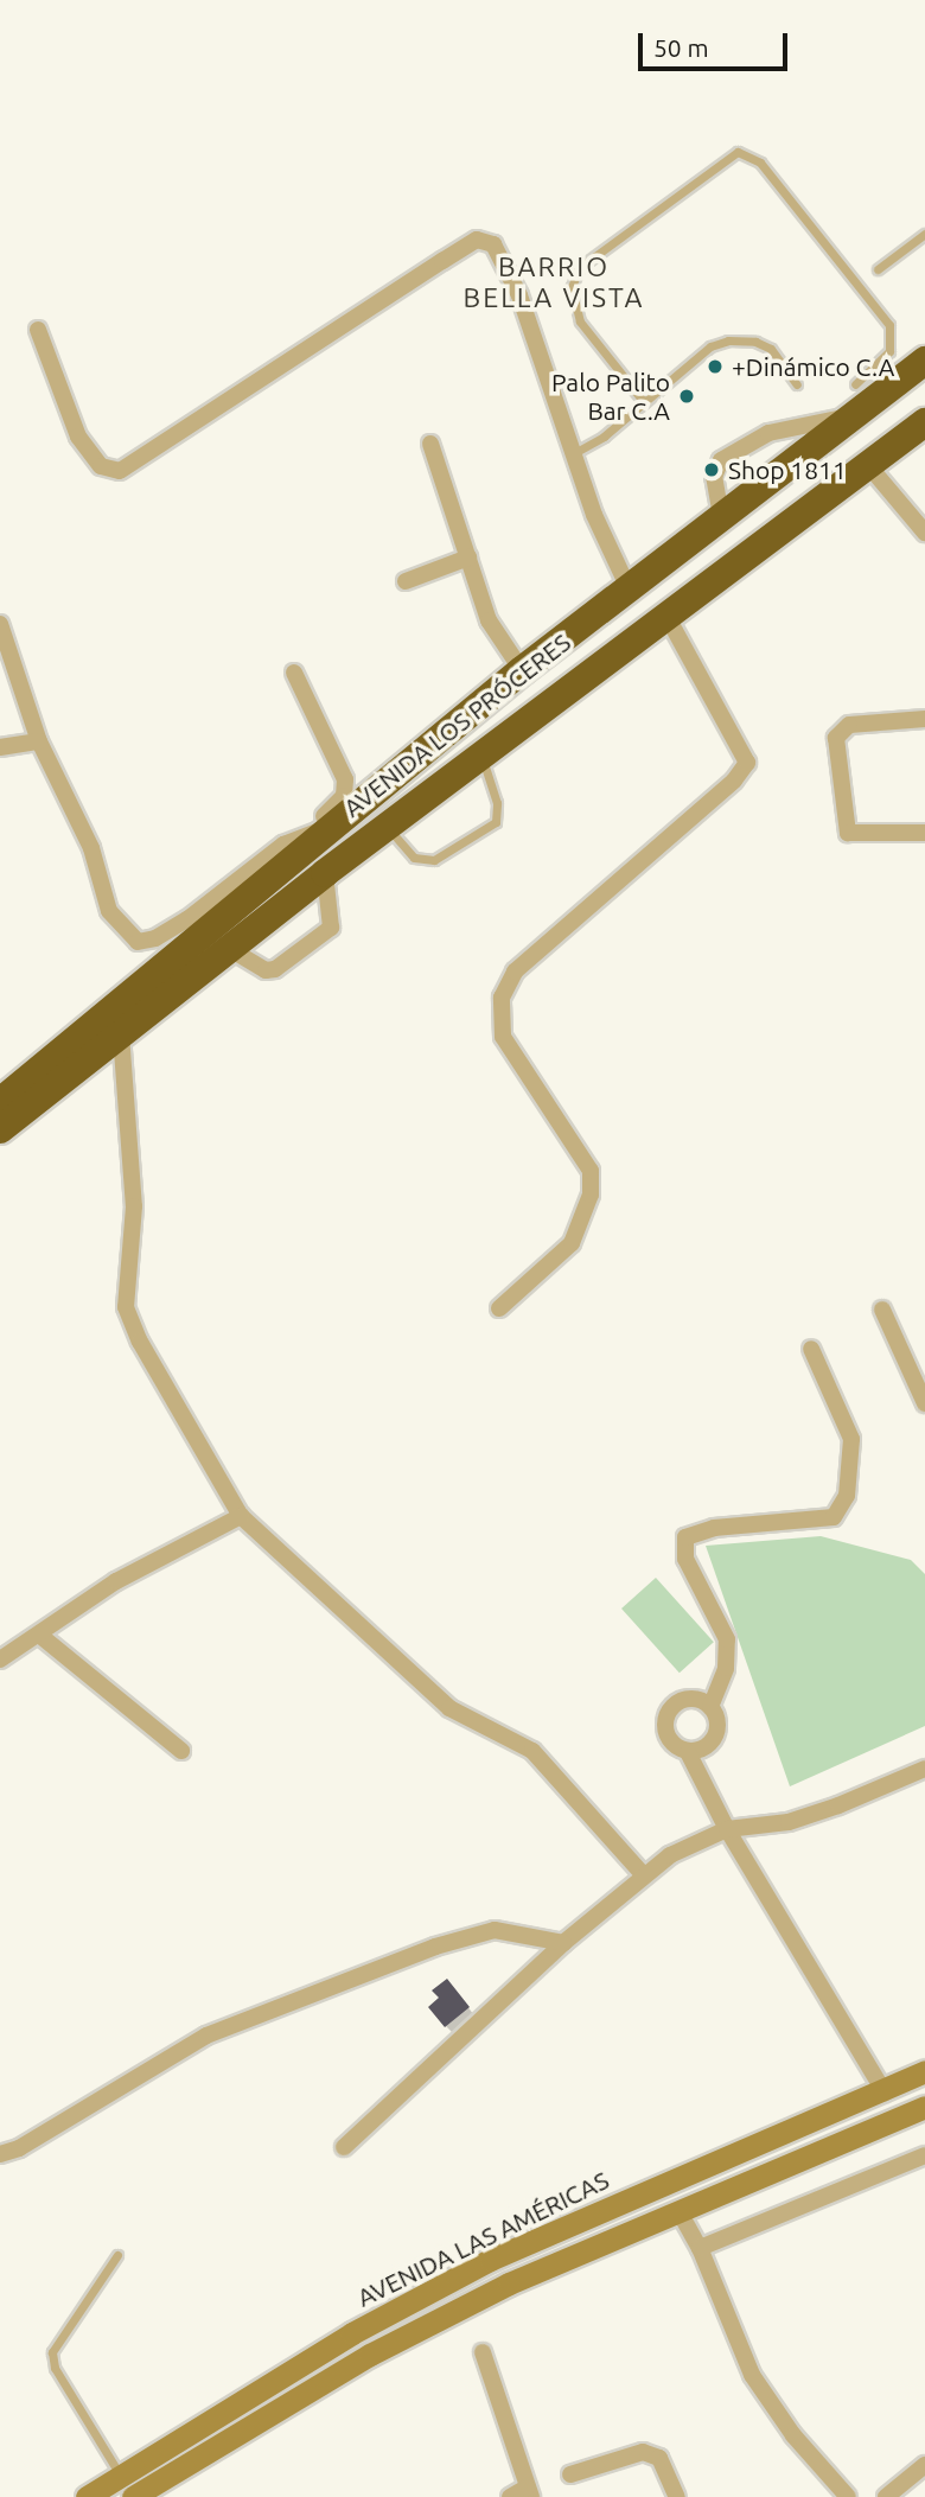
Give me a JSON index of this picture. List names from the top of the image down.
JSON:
{
  "streets": {
    "highway": ["AVENIDA LOS PRÓCERES"],
    "street": ["AVENIDA LAS AMÉRICAS"]
  },
  "districts": ["BARRIO BELLA VISTA"],
  "places": ["+Dinámico C.A", "Palo Palito Bar C.A", "Shop 1811"],
  "scale_bar": "50 m"
}
